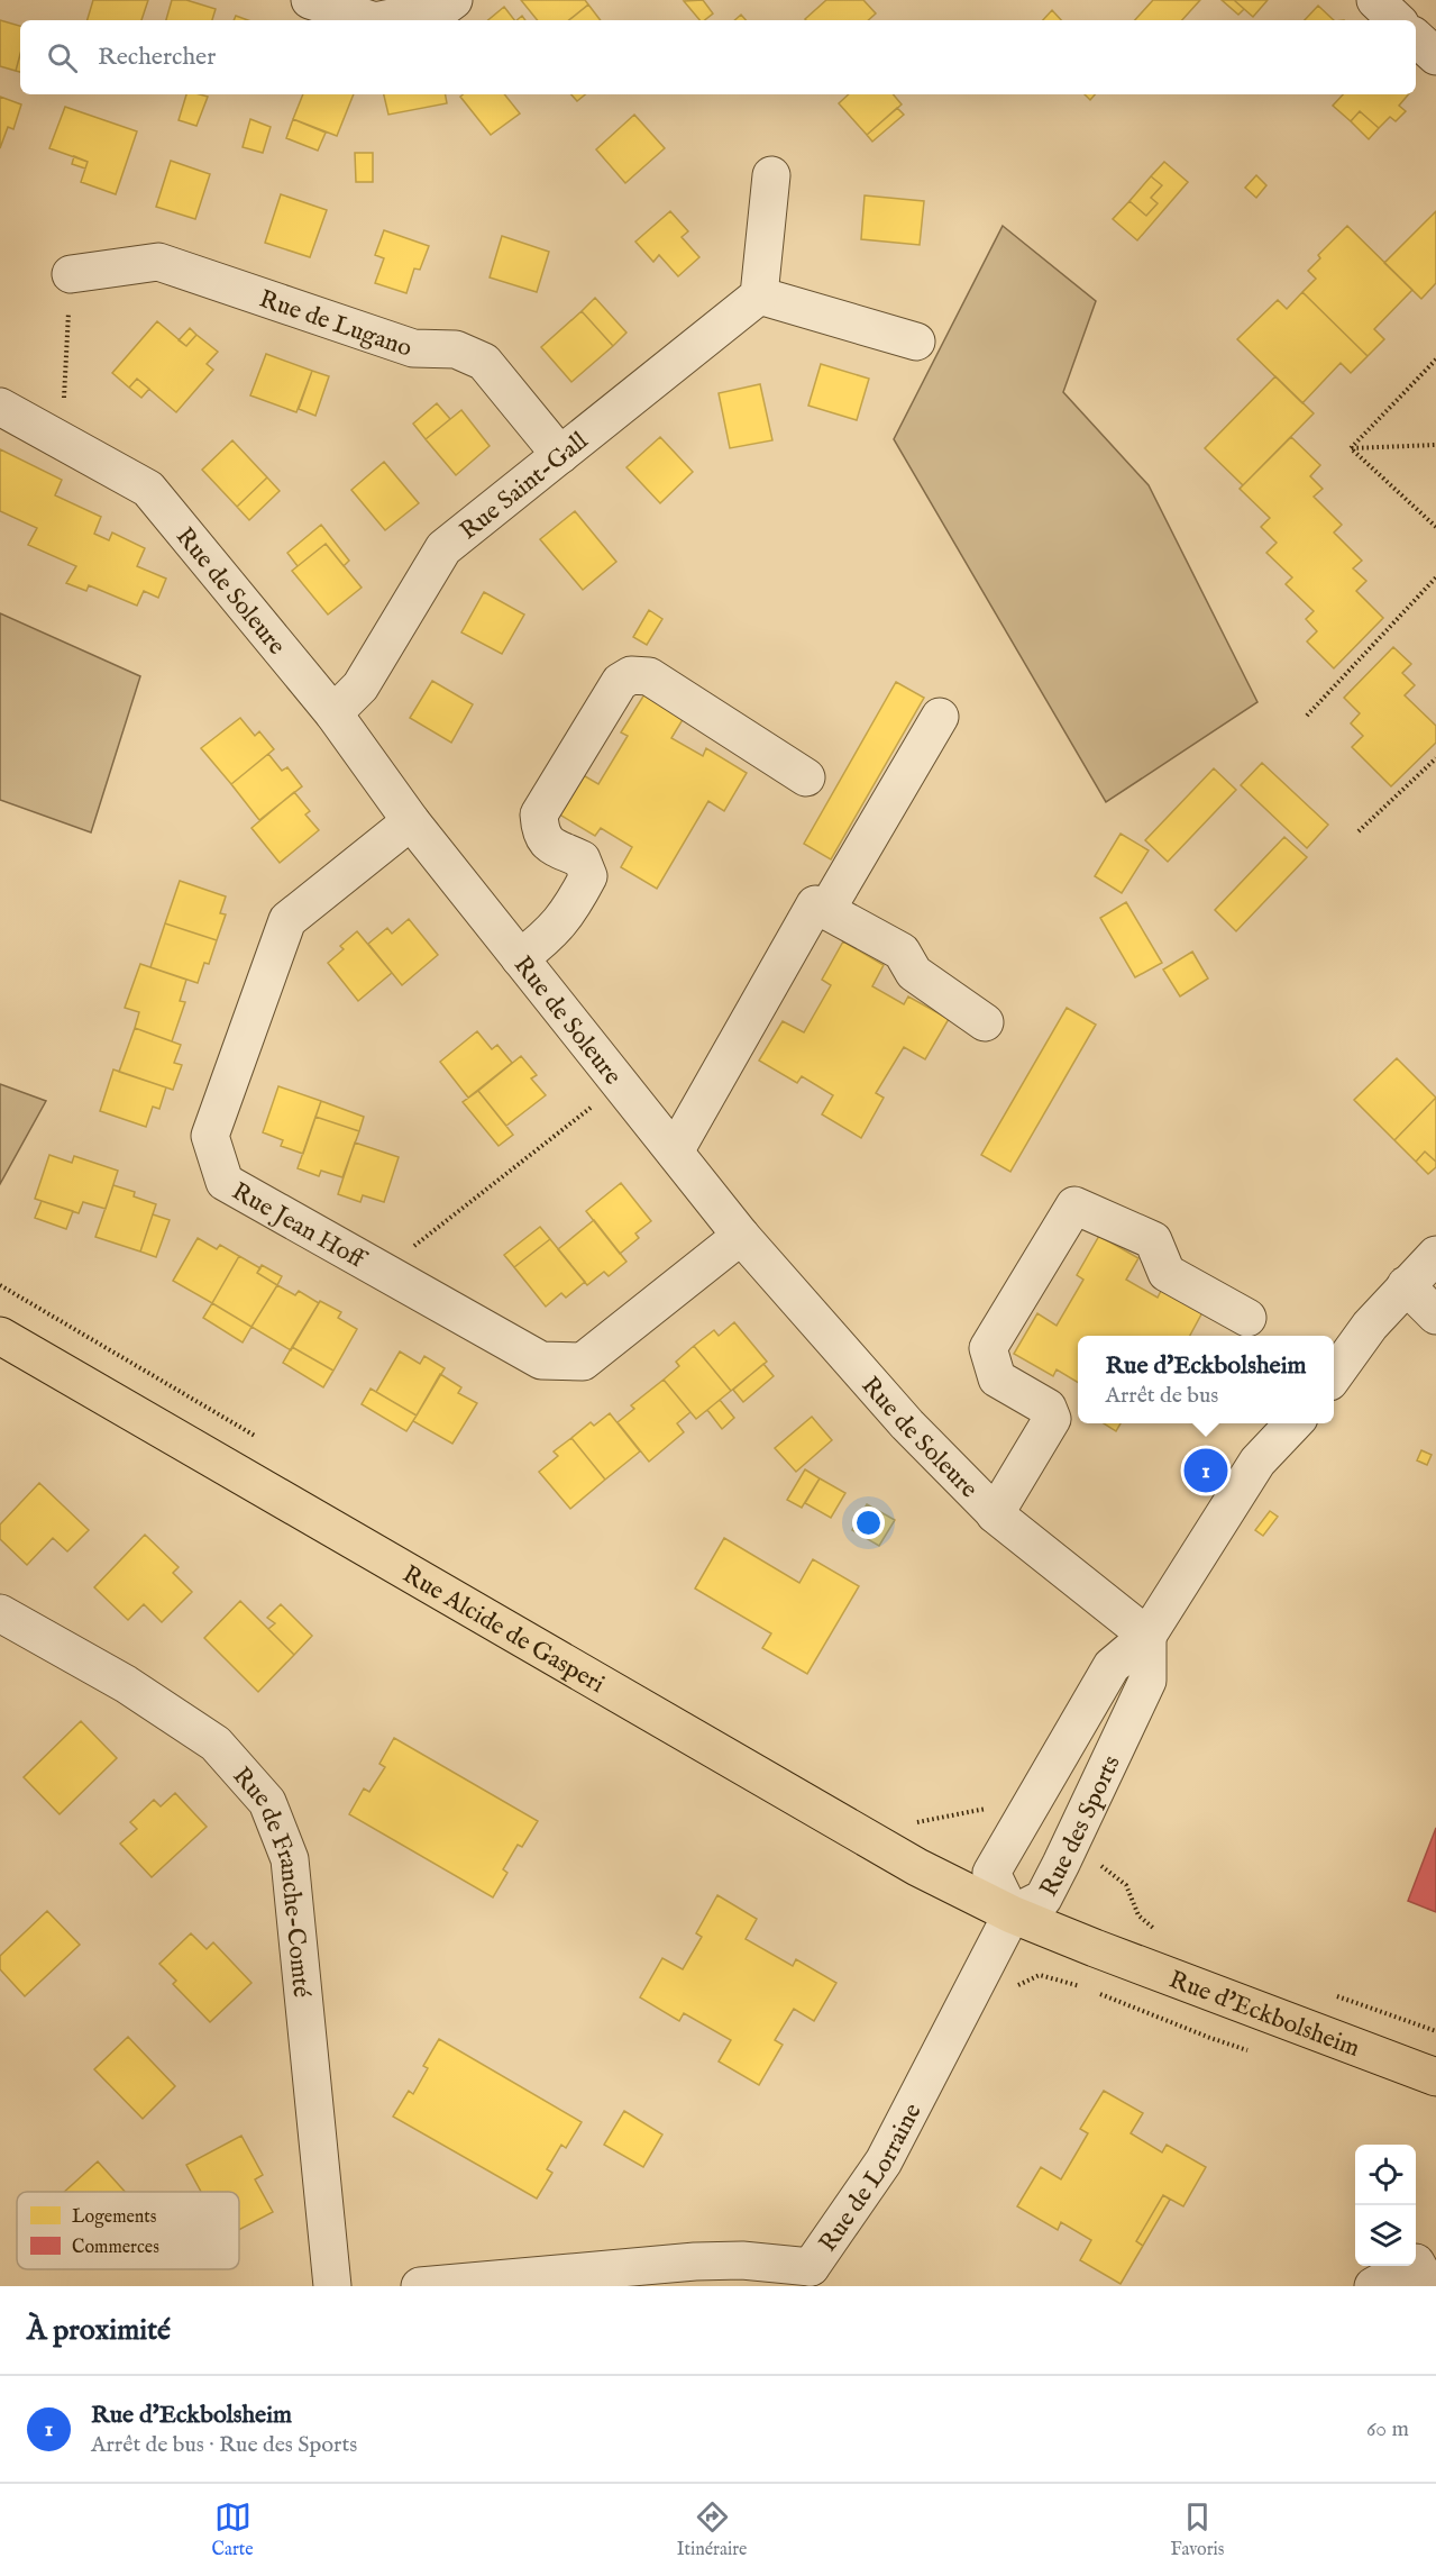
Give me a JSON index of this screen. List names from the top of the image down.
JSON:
{
  "streets": {
    "main road": ["Rue Alcide de Gasperi", "Rue d'Eckbolsheim"],
    "street": [
      "Rue de Lugano",
      "Rue Saint-Gall",
      "Rue de Soleure",
      "Rue Jean Hoff",
      "Rue des Sports",
      "Rue de Franche-Comté",
      "Rue de Lorraine"
    ]
  },
  "crossings": [
    ["Rue de Lugano", "Rue Saint-Gall"],
    ["Rue Saint-Gall", "Rue de Soleure"],
    ["Rue de Soleure", "Rue Jean Hoff"],
    ["Rue de Soleure", "Rue des Sports"],
    ["Rue Alcide de Gasperi", "Rue des Sports"],
    ["Rue Alcide de Gasperi", "Rue d'Eckbolsheim"],
    ["Rue Alcide de Gasperi", "Rue de Lorraine"],
    ["Rue des Sports", "Rue d'Eckbolsheim"],
    ["Rue des Sports", "Rue de Lorraine"],
    ["Rue d'Eckbolsheim", "Rue de Lorraine"]
  ],
  "legend": ["Logements", "Commerces"],
  "page": {
    "search": "Rechercher",
    "popup": ["Rue d'Eckbolsheim", "Arrêt de bus"],
    "pins": "1",
    "heading": "À proximité",
    "list": [
      {
        "mark": "1",
        "name": "Rue d'Eckbolsheim",
        "note": "Arrêt de bus · Rue des Sports",
        "value": "60 m"
      }
    ],
    "nav": ["Carte", "Itinéraire", "Favoris"]
  }
}
